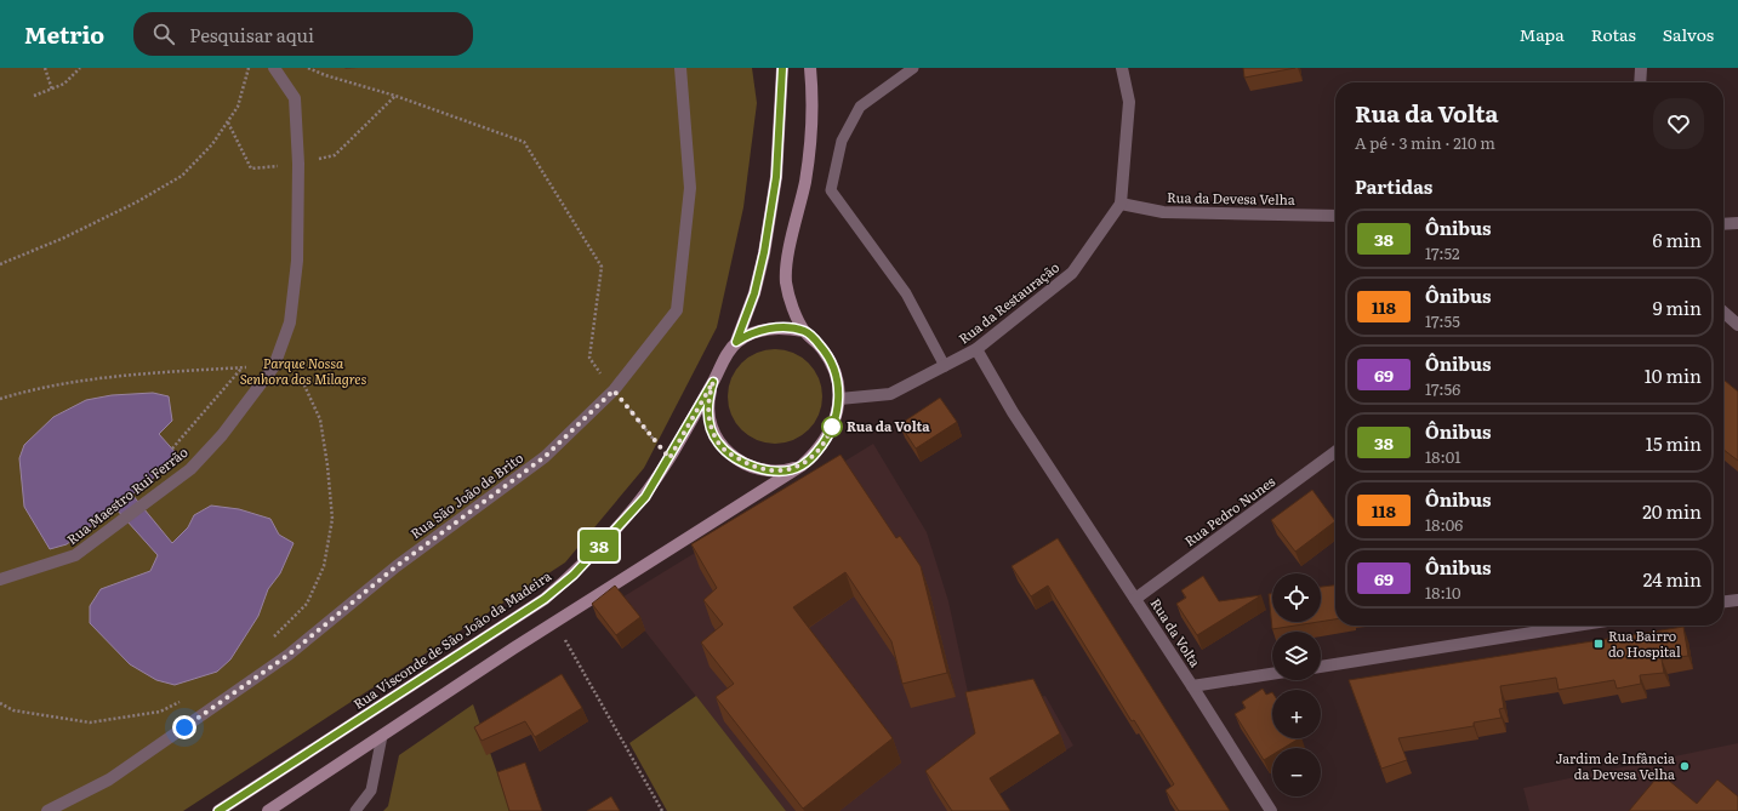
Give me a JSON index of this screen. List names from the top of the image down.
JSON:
{
  "streets": {
    "main road": ["Rua Visconde de São João da Madeira"],
    "street": [
      "Rua da Devesa Velha",
      "Rua da Restauração",
      "Rua Maestro Rui Ferrão",
      "Rua São João de Brito",
      "Rua Pedro Nunes",
      "Rua da Volta"
    ]
  },
  "crossings": [
    ["Rua da Devesa Velha", "Rua da Restauração"],
    ["Rua da Restauração", "Rua da Volta"],
    ["Rua da Restauração", "Rua Visconde de São João da Madeira"],
    ["Rua Pedro Nunes", "Rua da Volta"]
  ],
  "parks": ["Parque Nossa Senhora dos Milagres"],
  "places": {
    "other": ["Rua da Volta", "Jardim de Infância da Devesa Velha"],
    "transit": ["Rua Bairro do Hospital"]
  },
  "lines": ["bus line 38"],
  "page": {
    "header": "Metrio",
    "search": "Pesquisar aqui",
    "nav": ["Mapa", "Rotas", "Salvos"],
    "on_map": "38",
    "heading": [
      ["Rua da Volta", "A pé · 3 min · 210 m"],
      "Partidas"
    ],
    "list": [
      {
        "mark": "38",
        "name": "Ônibus",
        "note": "17:52",
        "value": "6 min"
      },
      {
        "mark": "118",
        "name": "Ônibus",
        "note": "17:55",
        "value": "9 min"
      },
      {
        "mark": "69",
        "name": "Ônibus",
        "note": "17:56",
        "value": "10 min"
      },
      {
        "mark": "38",
        "name": "Ônibus",
        "note": "18:01",
        "value": "15 min"
      },
      {
        "mark": "118",
        "name": "Ônibus",
        "note": "18:06",
        "value": "20 min"
      },
      {
        "mark": "69",
        "name": "Ônibus",
        "note": "18:10",
        "value": "24 min"
      }
    ],
    "map_buttons": ["+", "−"]
  }
}
